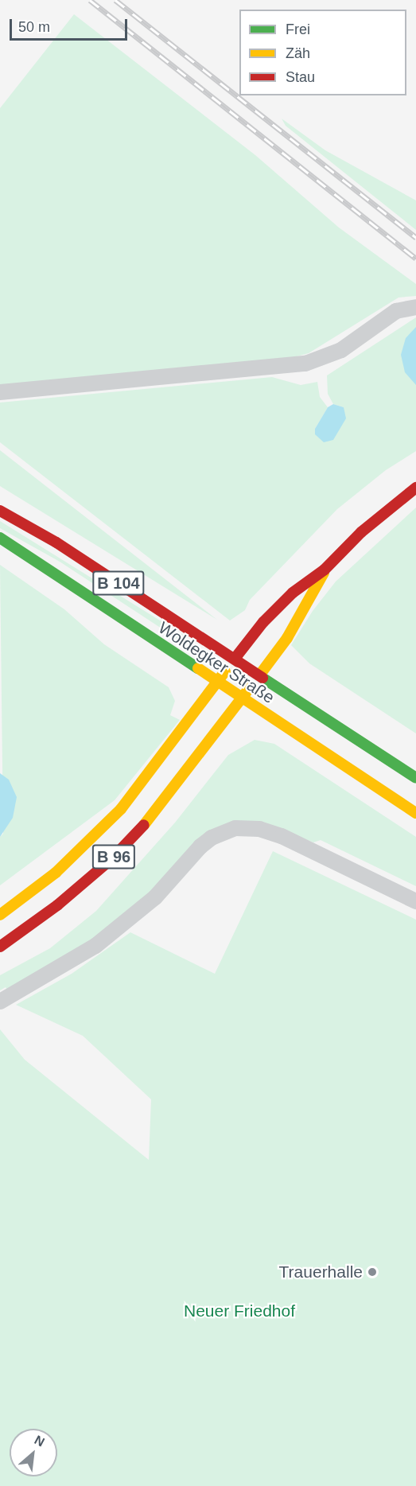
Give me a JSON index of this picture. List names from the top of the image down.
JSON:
{
  "streets": {
    "main road": ["B 104", "Woldegker Straße", "B 96"]
  },
  "crossings": [
    ["Woldegker Straße", "B 96"]
  ],
  "parks": ["Neuer Friedhof"],
  "places": ["Trauerhalle"],
  "legend": ["Frei", "Zäh", "Stau"],
  "scale_bar": "50 m",
  "north": "top right"
}
